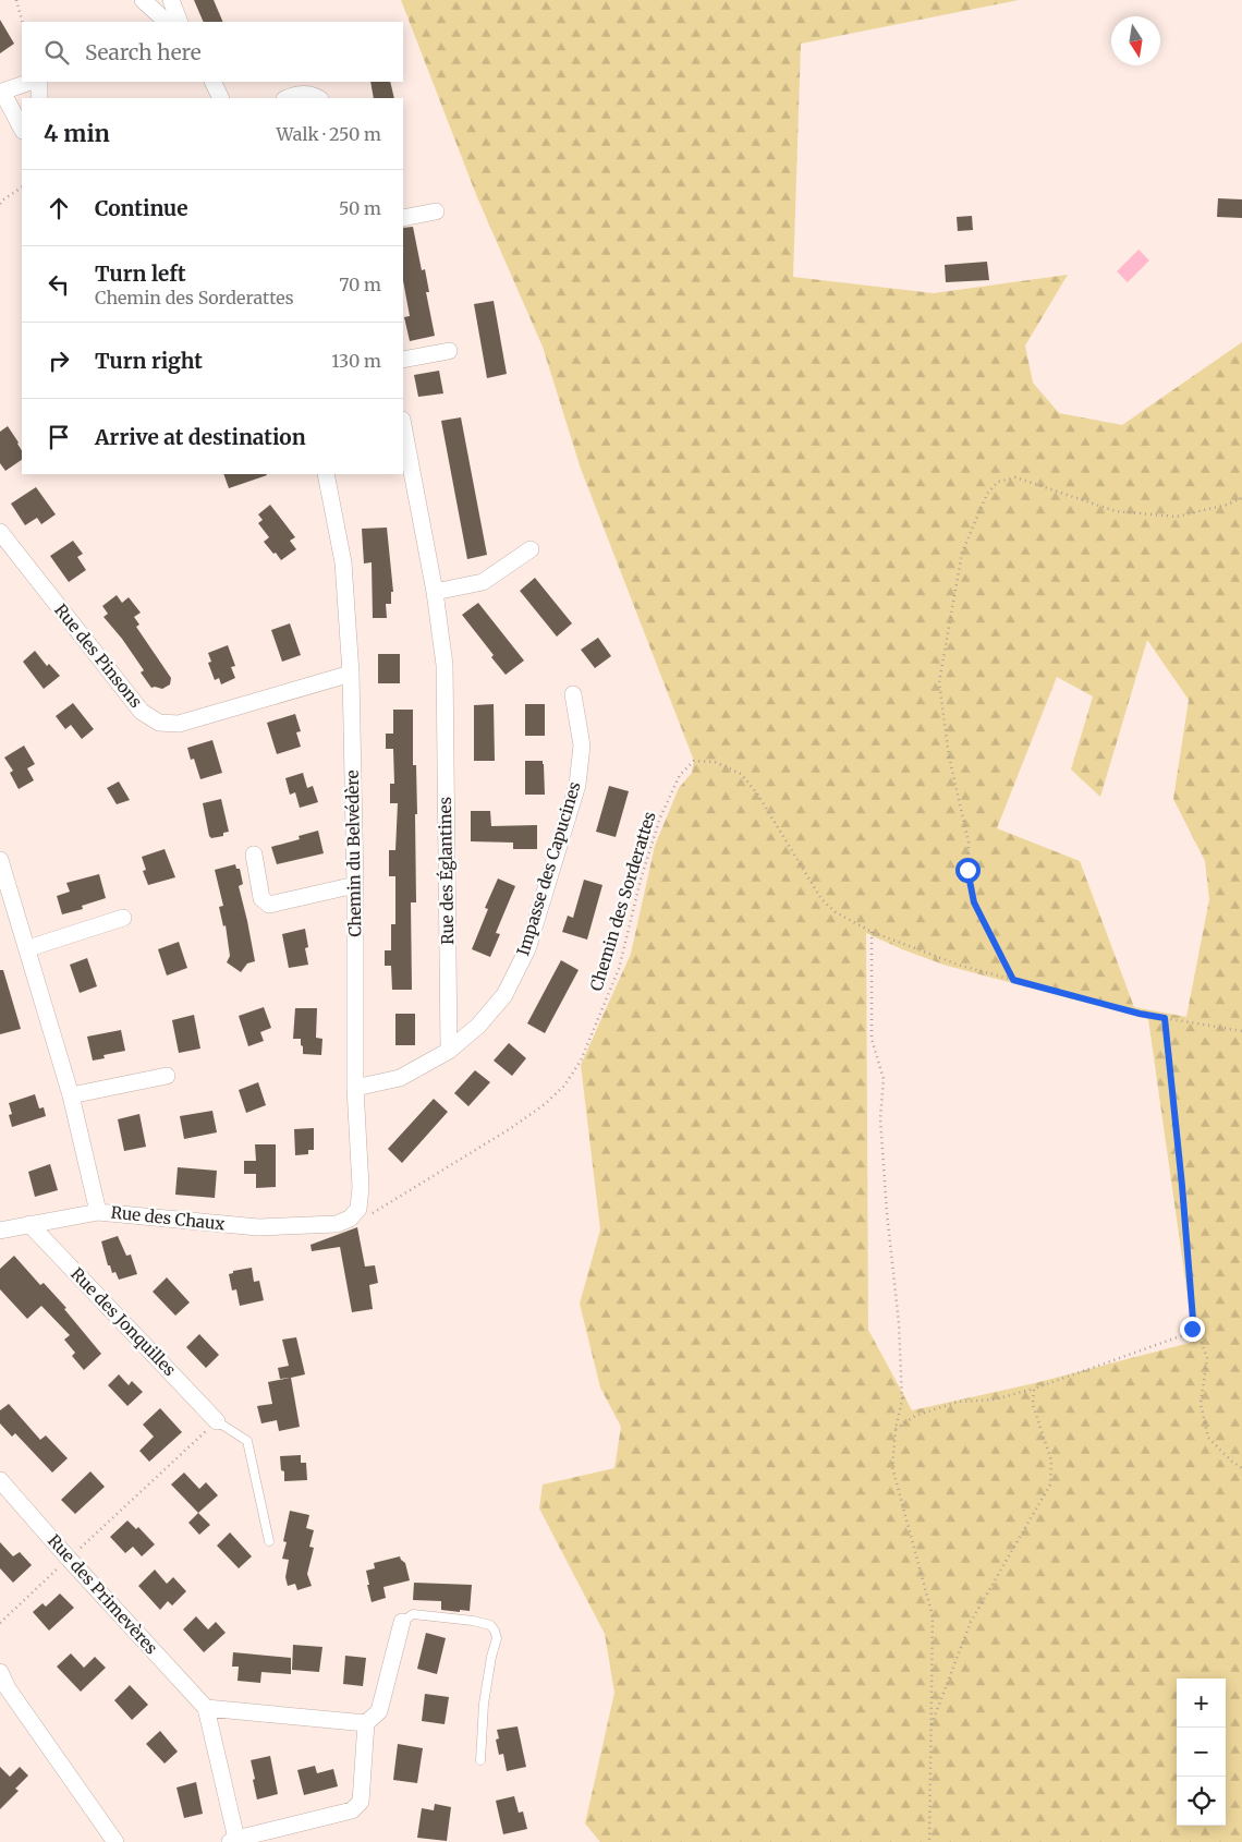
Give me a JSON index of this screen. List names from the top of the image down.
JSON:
{
  "streets": {
    "street": [
      "Rue des Pinsons",
      "Chemin du Belvédère",
      "Impasse des Capucines",
      "Rue des Églantines",
      "Rue des Chaux",
      "Rue des Jonquilles",
      "Rue des Primevères"
    ],
    "path": ["Chemin des Sorderattes"]
  },
  "crossings": [
    ["Rue des Pinsons", "Chemin du Belvédère"],
    ["Chemin du Belvédère", "Chemin des Sorderattes"],
    ["Chemin du Belvédère", "Rue des Chaux"],
    ["Impasse des Capucines", "Rue des Églantines"],
    ["Chemin des Sorderattes", "Rue des Chaux"],
    ["Rue des Chaux", "Rue des Jonquilles"]
  ],
  "north": "bottom",
  "page": {
    "search": "Search here",
    "heading": ["4 min", "Walk · 250 m"],
    "list": [
      ["Continue", "50 m"],
      ["Turn left", "Chemin des Sorderattes", "70 m"],
      ["Turn right", "130 m"],
      "Arrive at destination"
    ],
    "map_buttons": ["+", "−"]
  }
}
